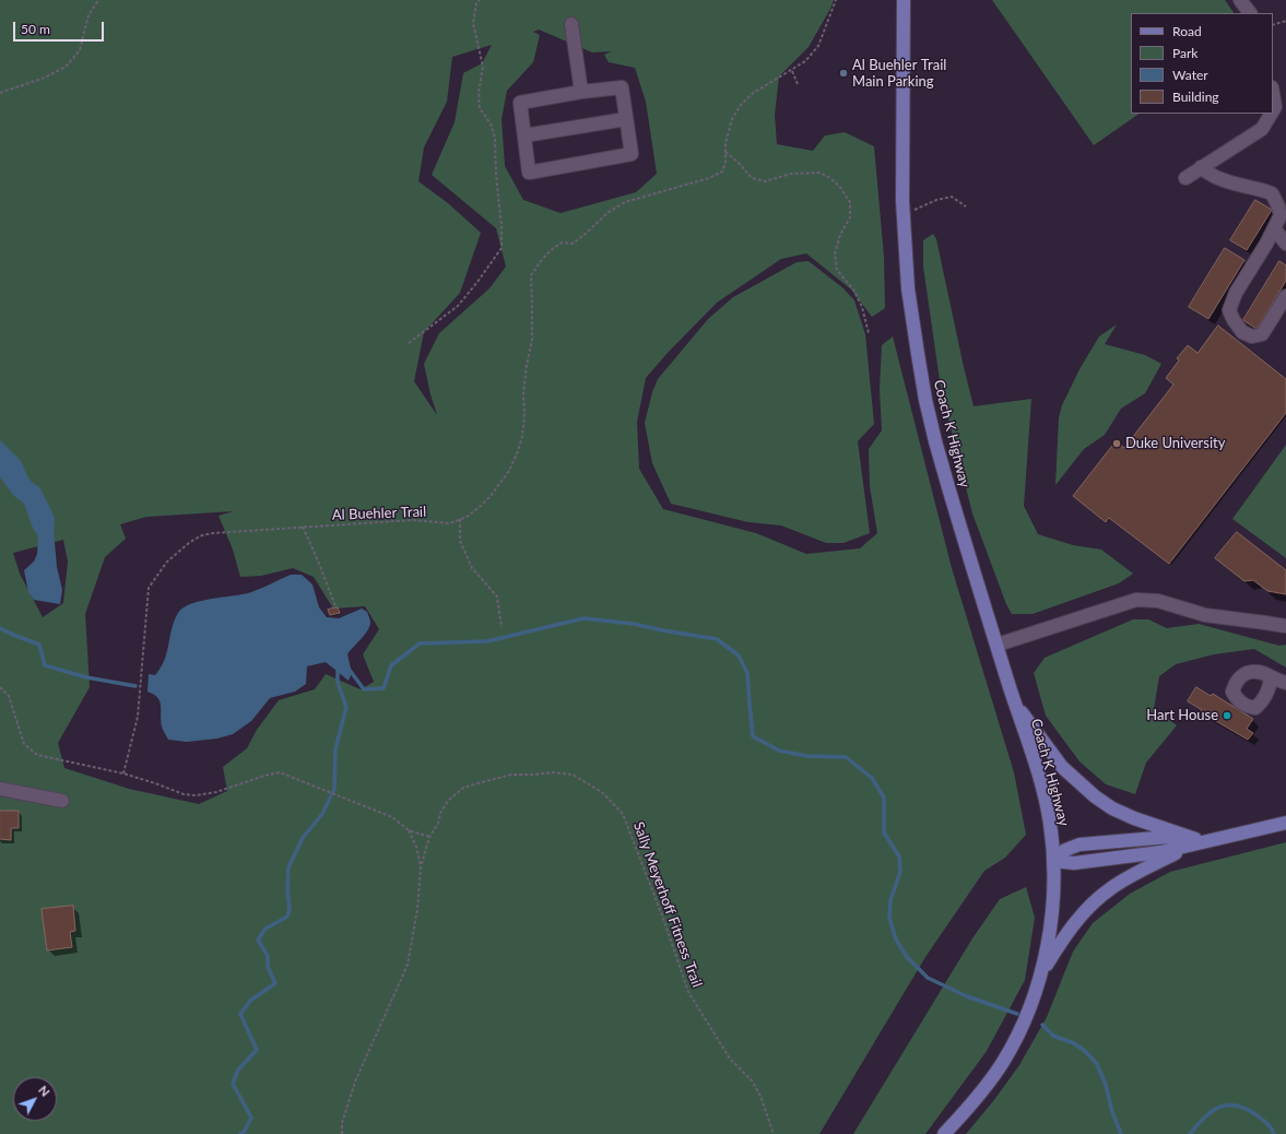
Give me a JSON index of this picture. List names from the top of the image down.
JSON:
{
  "streets": {
    "main road": ["Coach K Highway"],
    "path": ["Al Buehler Trail", "Sally Meyerhoff Fitness Trail"]
  },
  "places": ["Al Buehler Trail Main Parking", "Duke University", "Hart House"],
  "legend": [
    "Road",
    "Park",
    "Water",
    "Building"
  ],
  "scale_bar": "50 m",
  "north": "top right"
}
